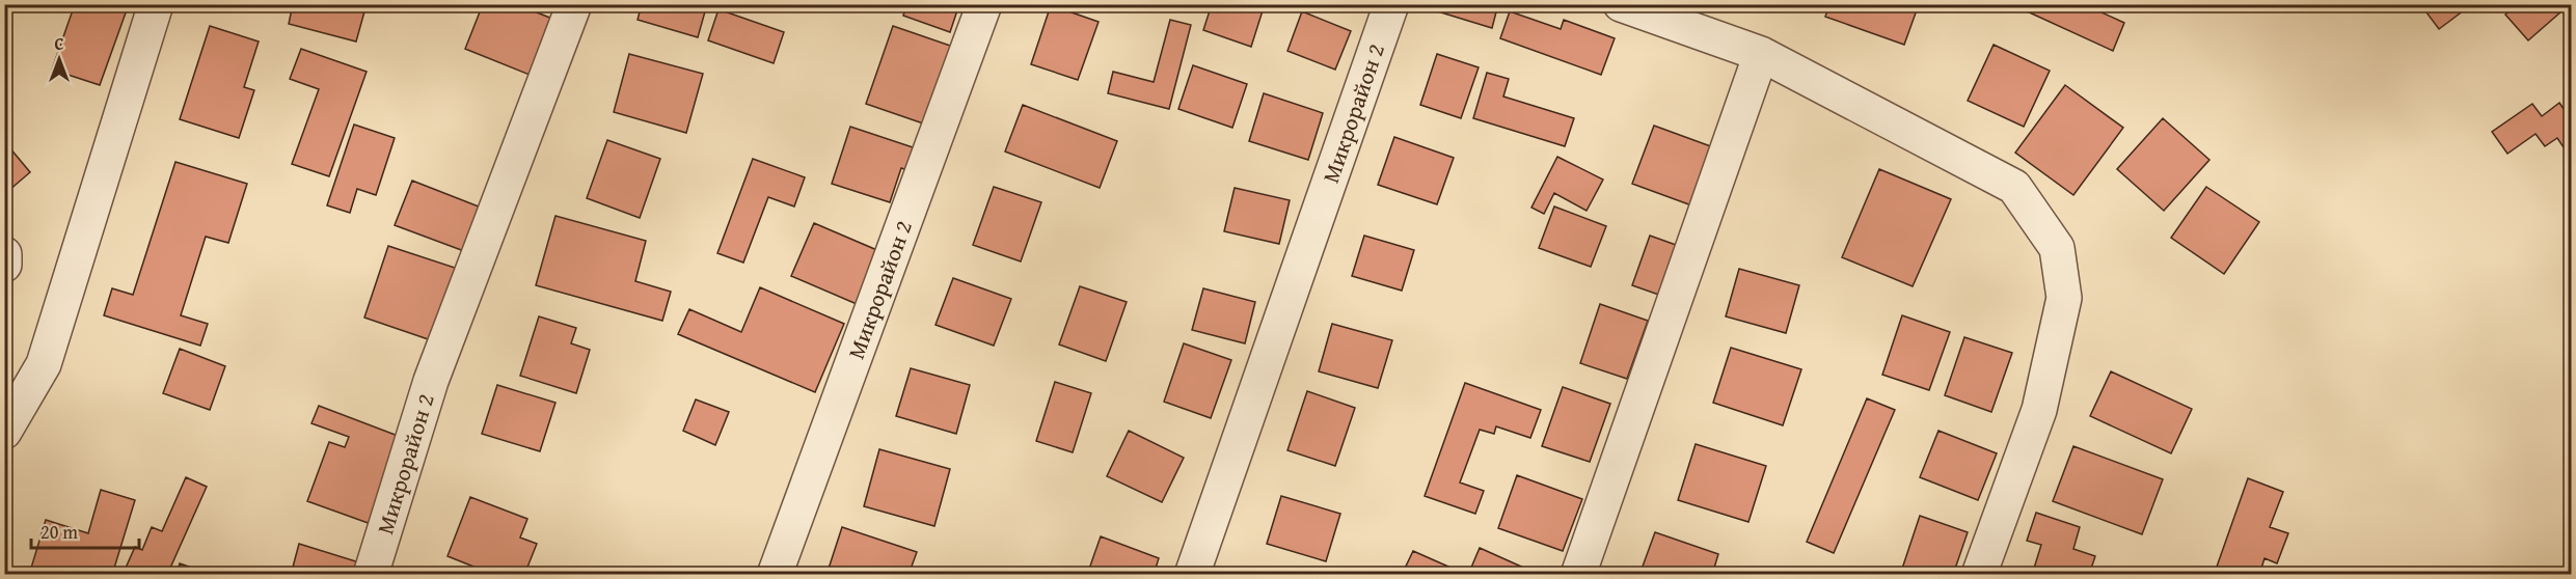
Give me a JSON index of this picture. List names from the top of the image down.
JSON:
{
  "streets": {
    "street": ["Микрорайон 2"]
  },
  "scale_bar": "20 m",
  "north": "top"
}
